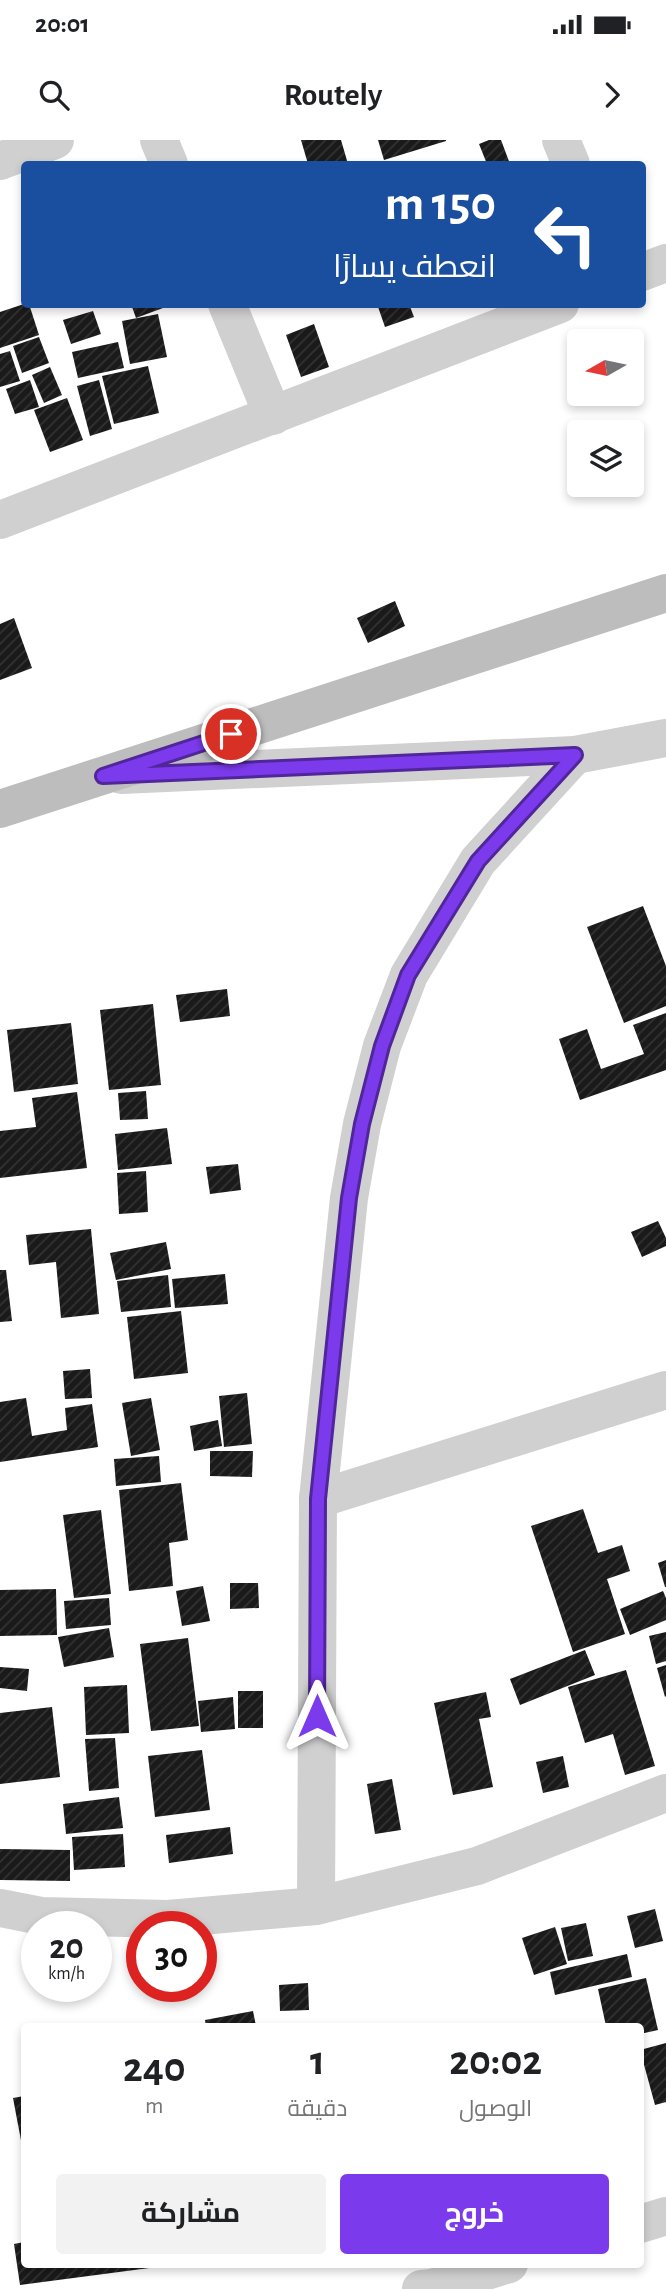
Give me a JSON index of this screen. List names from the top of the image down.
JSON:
{
  "north": "left",
  "page": {
    "status": "20:01",
    "header": "Routely",
    "turn": ["150 m", "انعطف يسارًا"],
    "speed": "20 km/h",
    "limit": "30",
    "eta": [
      "20:02",
      "الوصول",
      "1",
      "دقيقة",
      "240",
      "m"
    ],
    "buttons": ["خروج", "مشاركة"]
  }
}
